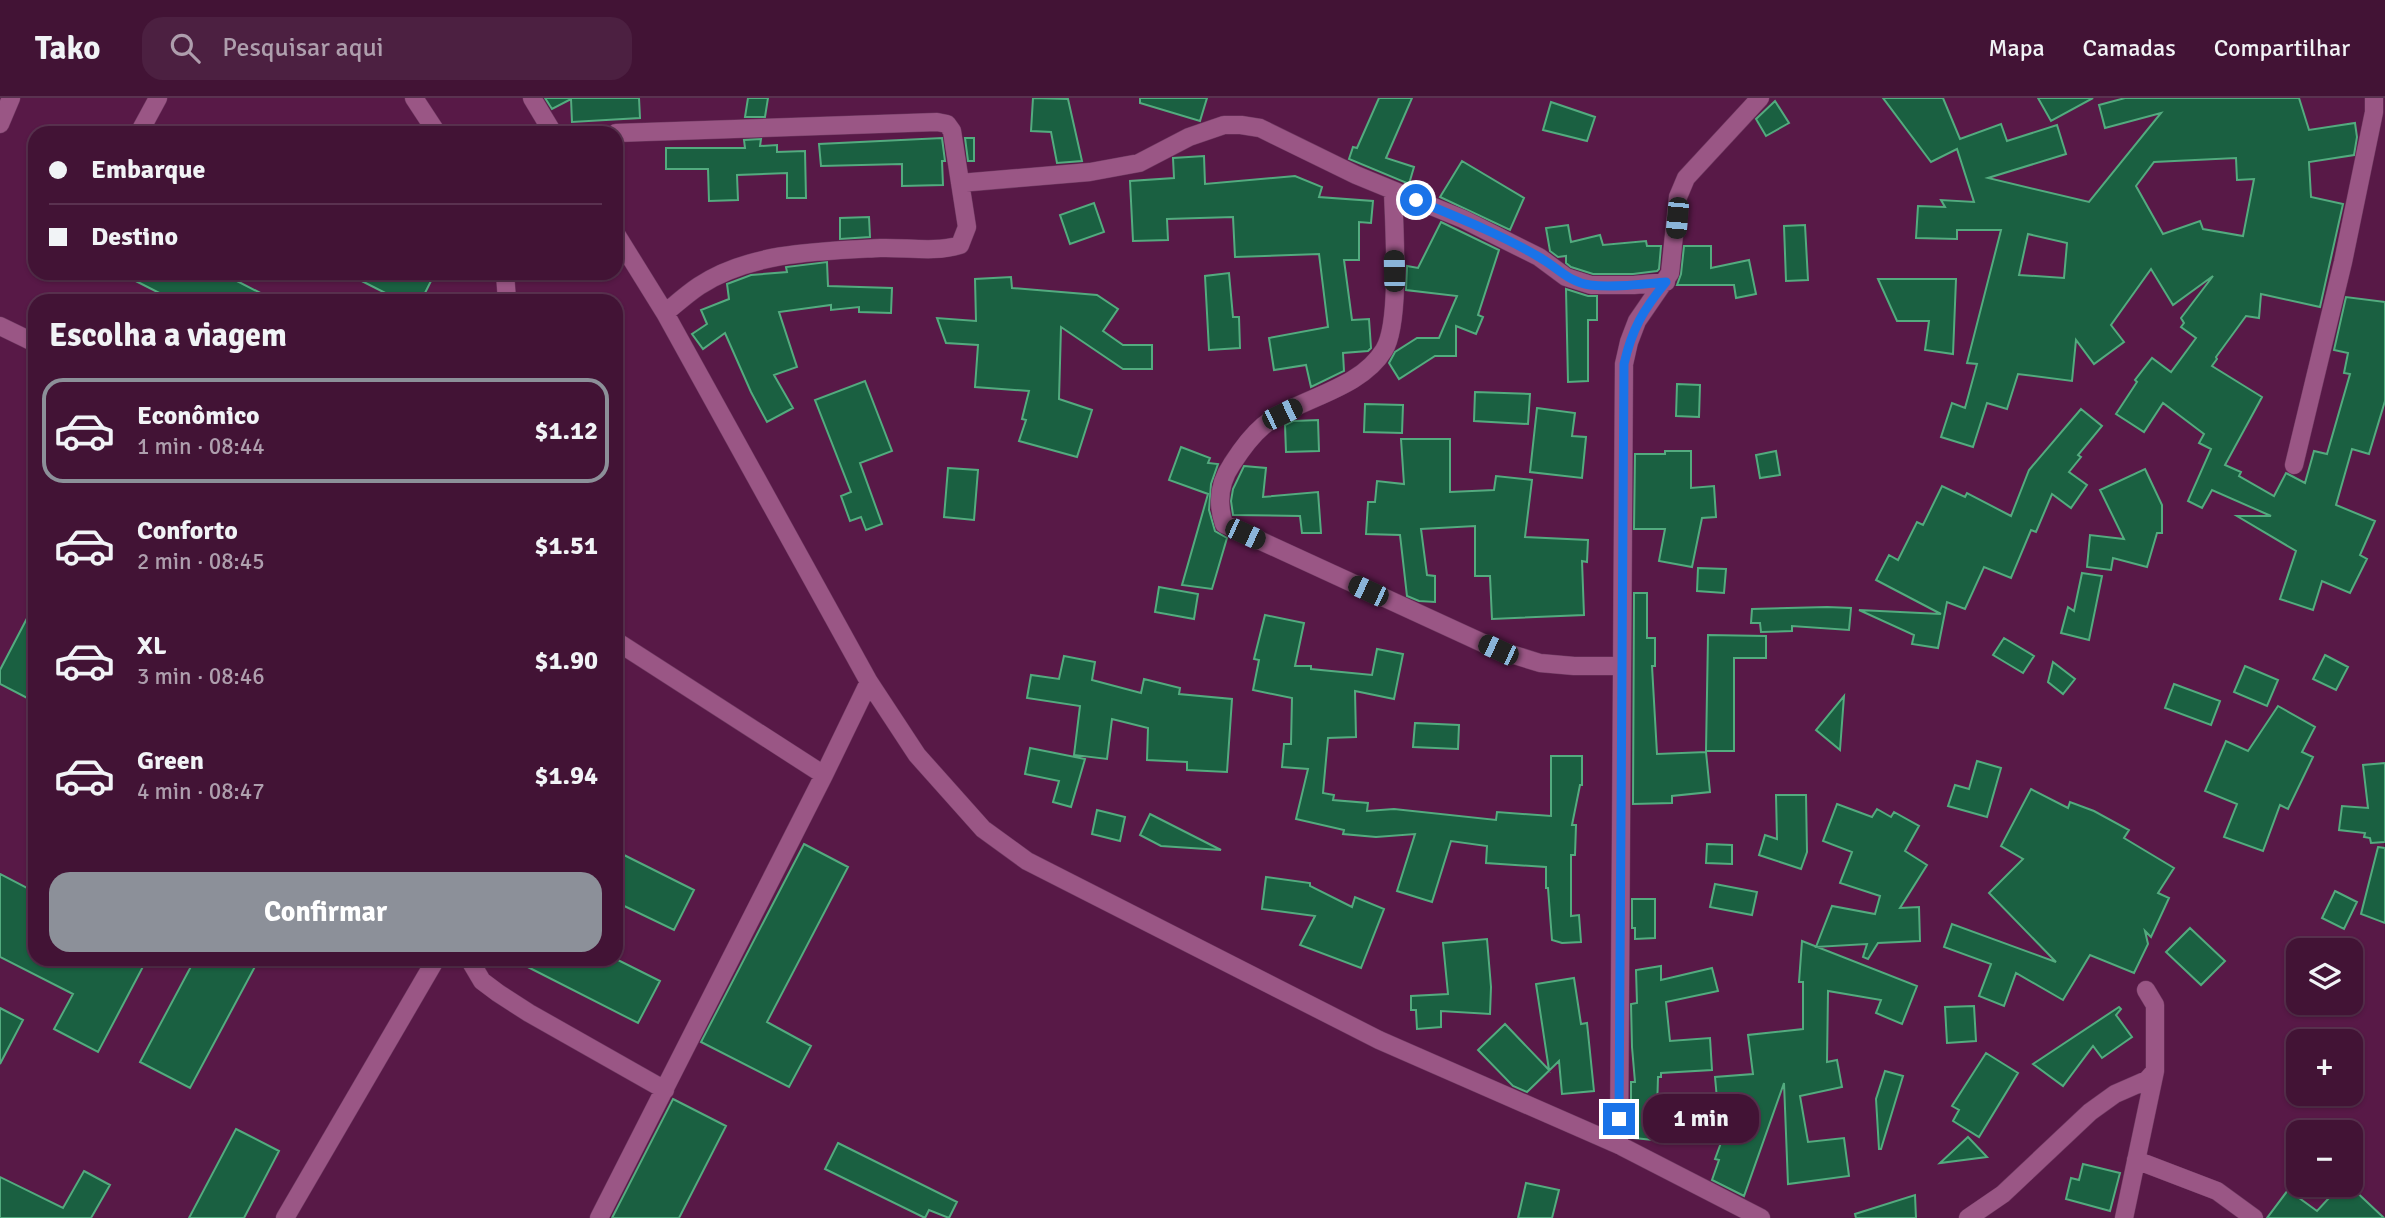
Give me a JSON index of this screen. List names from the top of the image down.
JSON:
{
  "page": {
    "header": "Tako",
    "search": "Pesquisar aqui",
    "nav": ["Mapa", "Camadas", "Compartilhar"],
    "banner": ["Embarque", "Destino"],
    "heading": "Escolha a viagem",
    "list": [
      {
        "name": "Econômico",
        "note": "1 min · 08:44",
        "value": "$1.12"
      },
      {
        "name": "Conforto",
        "note": "2 min · 08:45",
        "value": "$1.51"
      },
      {
        "name": "XL",
        "note": "3 min · 08:46",
        "value": "$1.90"
      },
      {
        "name": "Green",
        "note": "4 min · 08:47",
        "value": "$1.94"
      }
    ],
    "buttons": "Confirmar",
    "map_buttons": ["+", "−"],
    "bubble": "1 min"
  }
}
